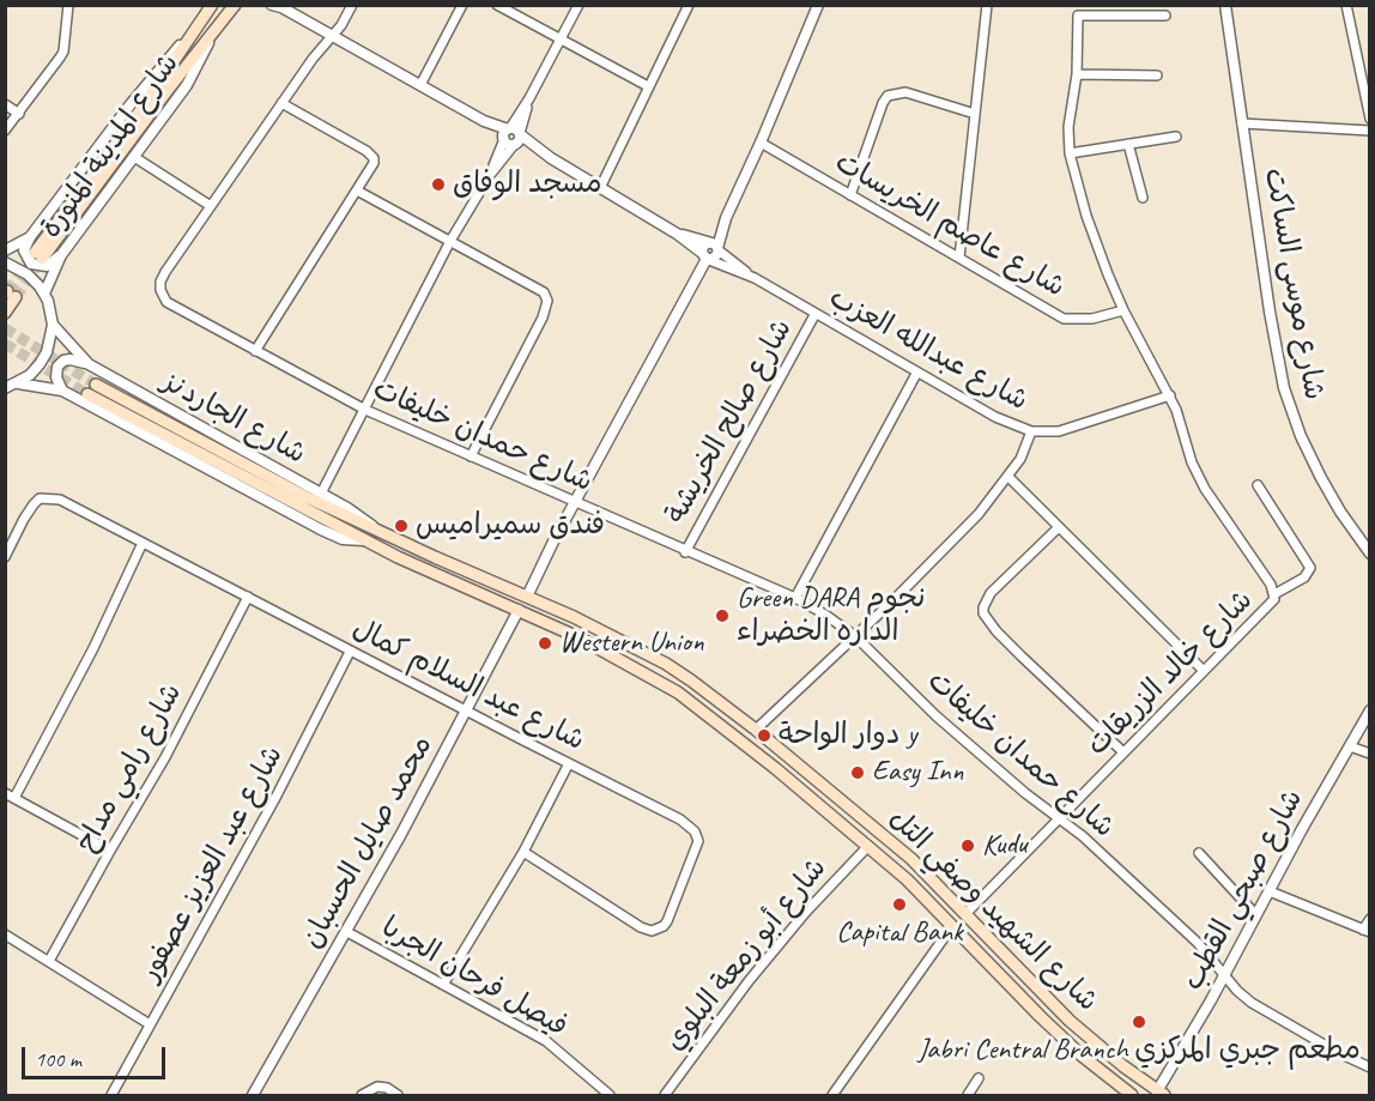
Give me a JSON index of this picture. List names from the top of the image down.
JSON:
{
  "streets": {
    "main road": ["شارع المدينة المنورة", "شارع الشهيد وصفي التل"],
    "street": [
      "شارع عاصم الخريسات",
      "شارع موسى الساكت",
      "شارع عبدالله العزب",
      "شارع الجاردنز",
      "شارع صالح الخريشة",
      "شارع حمدان خليفات",
      "شارع خالد الزريقات",
      "شارع عبد السلام كمال",
      "شارع رامي مداح",
      "محمد صايل الحسبان",
      "شارع عبد العزيز عصفور",
      "شارع صبحي القطب",
      "شارع أبو زمعة البلوي",
      "فيصل فرحان الجربا"
    ]
  },
  "crossings": [
    ["شارع عاصم الخريسات", "شارع خالد الزريقات"],
    ["شارع عبدالله العزب", "شارع صالح الخريشة"],
    ["شارع عبدالله العزب", "شارع حمدان خليفات"],
    ["شارع عبدالله العزب", "شارع خالد الزريقات"],
    ["شارع الجاردنز", "شارع الشهيد وصفي التل"],
    ["شارع صالح الخريشة", "شارع حمدان خليفات"],
    ["شارع حمدان خليفات", "شارع خالد الزريقات"],
    ["شارع حمدان خليفات", "شارع صبحي القطب"],
    ["شارع خالد الزريقات", "شارع الشهيد وصفي التل"],
    ["شارع عبد السلام كمال", "شارع رامي مداح"],
    ["شارع عبد السلام كمال", "محمد صايل الحسبان"],
    ["شارع عبد السلام كمال", "شارع عبد العزيز عصفور"],
    ["محمد صايل الحسبان", "شارع الشهيد وصفي التل"],
    ["محمد صايل الحسبان", "فيصل فرحان الجربا"],
    ["شارع صبحي القطب", "شارع الشهيد وصفي التل"],
    ["شارع الشهيد وصفي التل", "شارع أبو زمعة البلوي"]
  ],
  "places": [
    "مسجد الوفاق",
    "فندق سميراميس",
    "Green DARA نجوم الداره الخضراء",
    "Western Union",
    "دوار الواحة y",
    "Easy Inn",
    "Kudu",
    "Capital Bank",
    "Jabri Central Branch مطعم جبري المركزي"
  ],
  "scale_bar": "100 m"
}
